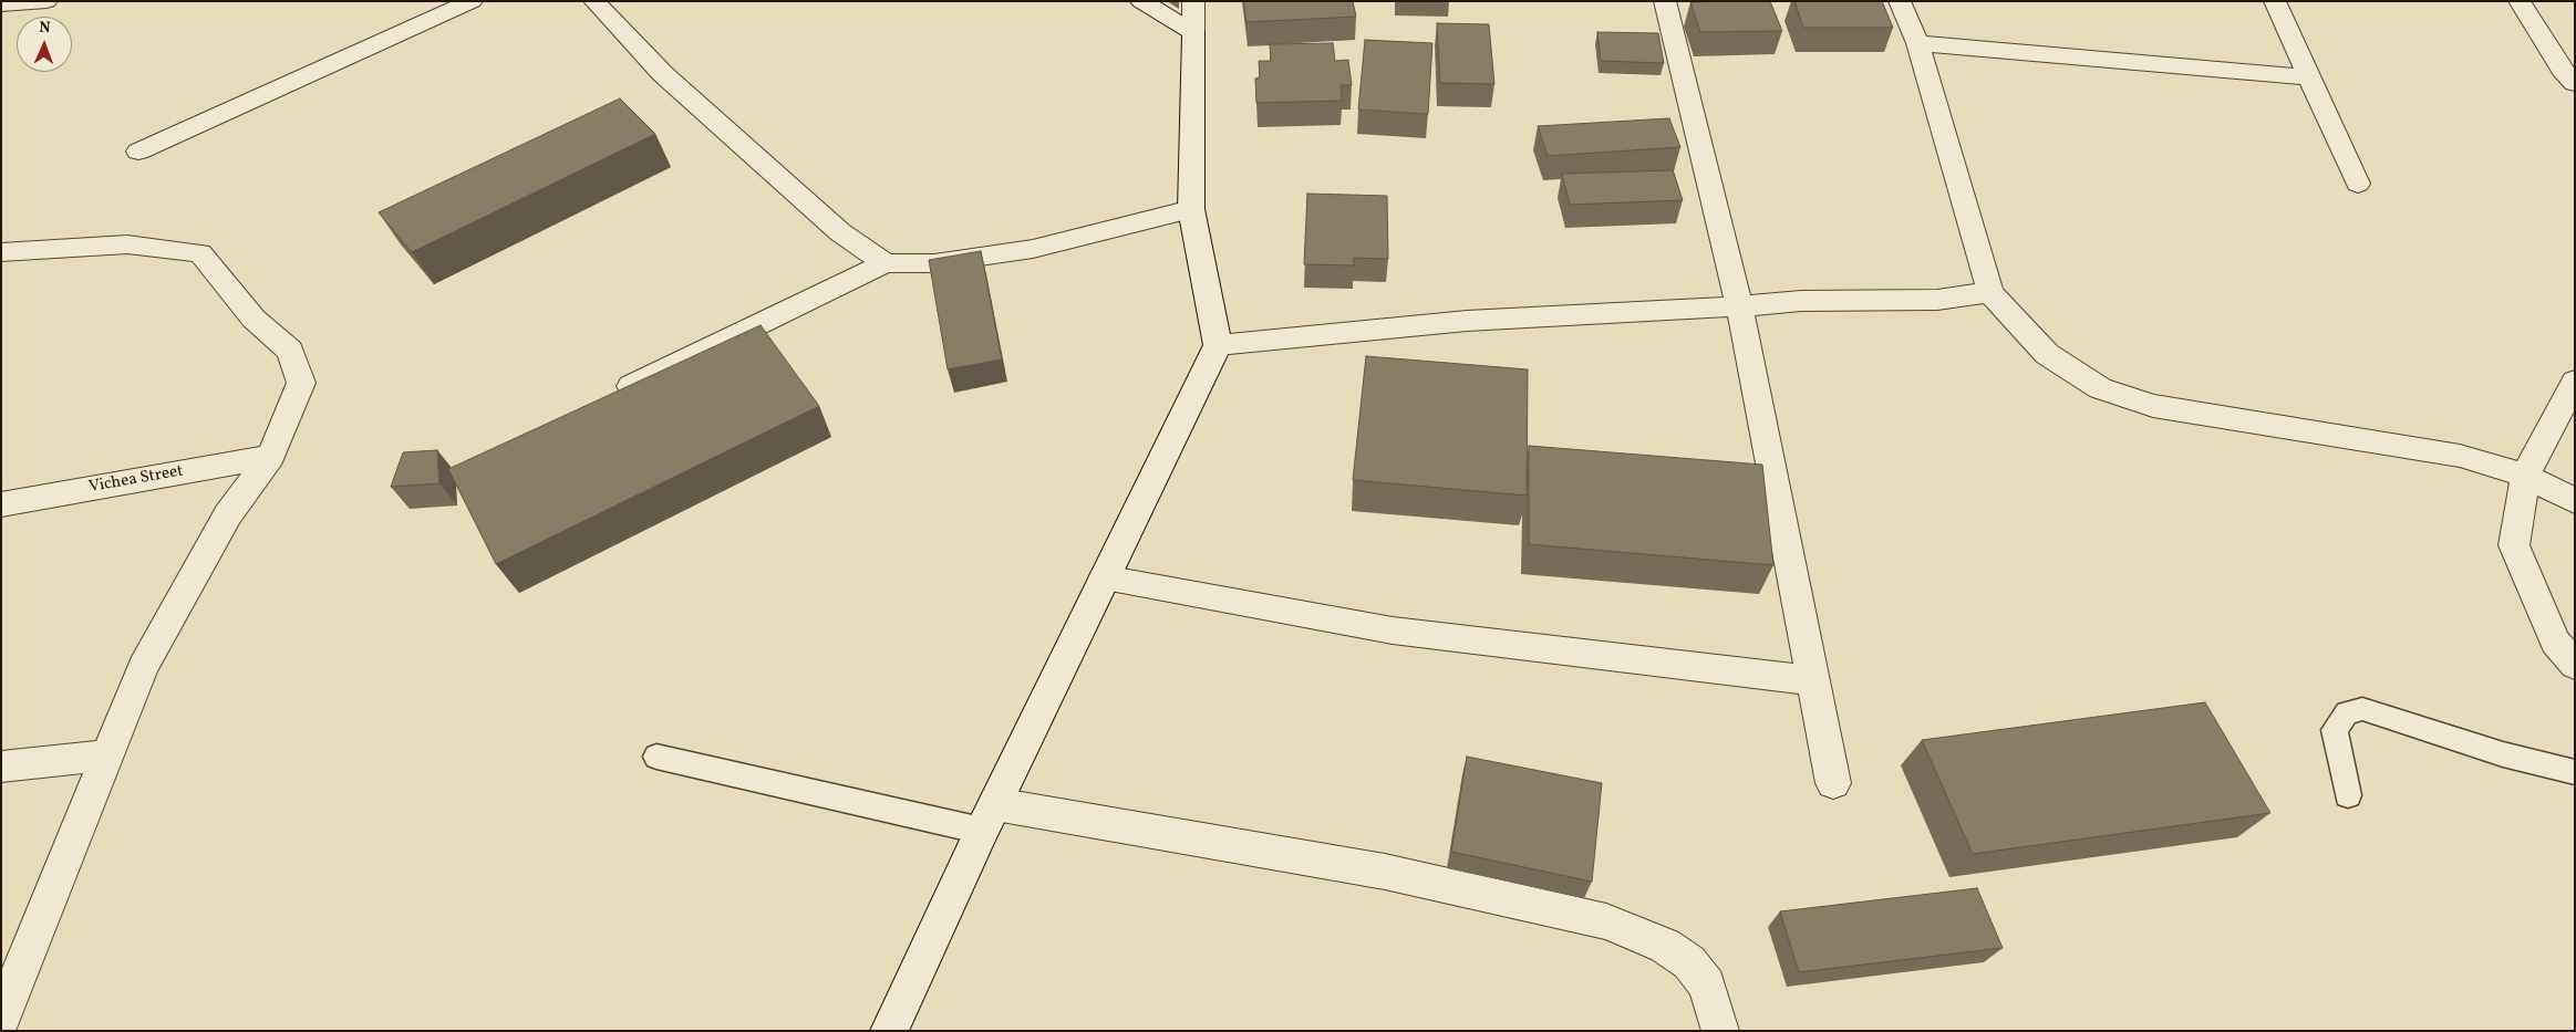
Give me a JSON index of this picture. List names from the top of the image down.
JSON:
{
  "streets": {
    "street": ["Vichea Street"]
  },
  "north": "top"
}
